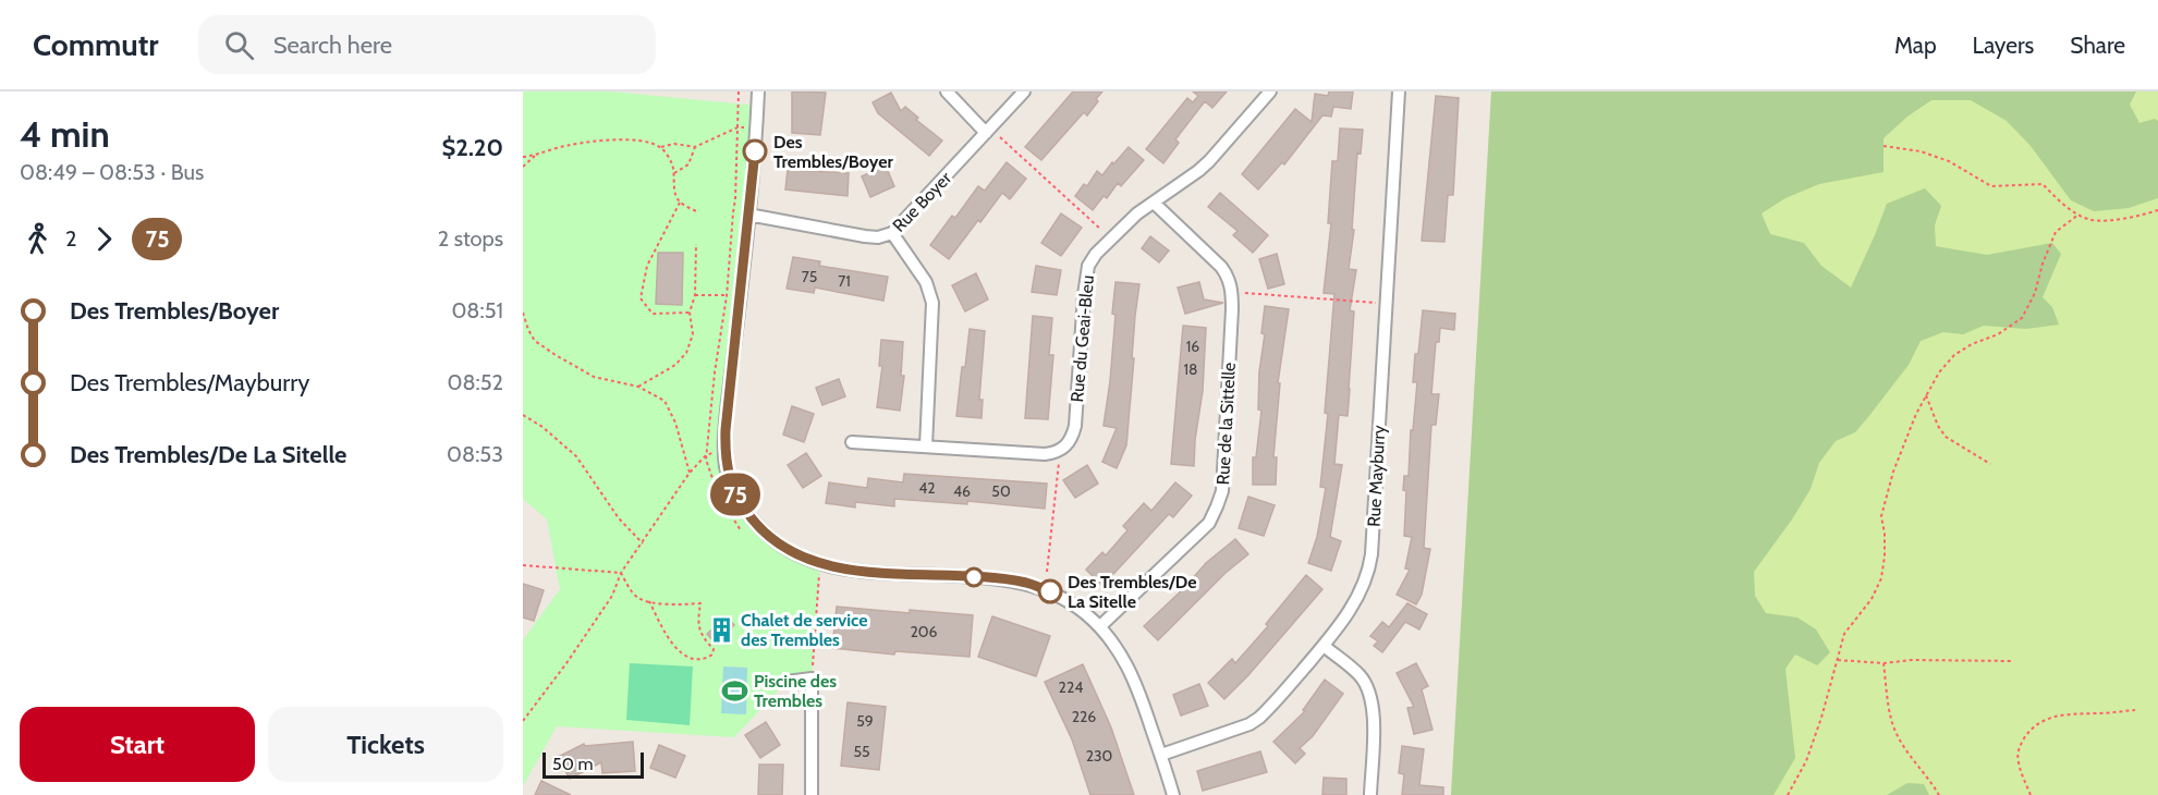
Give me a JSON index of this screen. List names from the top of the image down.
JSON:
{
  "streets": {
    "street": [
      "Rue Boyer",
      "Rue du Geai-Bleu",
      "Rue de la Sittelle",
      "Rue Mayburry"
    ]
  },
  "crossings": [
    ["Rue du Geai-Bleu", "Rue de la Sittelle"]
  ],
  "places": {
    "other": ["Des Trembles/Boyer", "Des Trembles/De La Sitelle"],
    "building": ["Chalet de service des Trembles"],
    "sports": ["Piscine des Trembles"]
  },
  "lines": ["bus line 75"],
  "house_numbers": [
    "75",
    "71",
    "16",
    "18",
    "42",
    "46",
    "50",
    "206",
    "224",
    "226",
    "59",
    "55",
    "230"
  ],
  "scale_bar": "50 m",
  "page": {
    "header": "Commutr",
    "search": "Search here",
    "nav": ["Map", "Layers", "Share"],
    "heading": ["4 min", "08:49 – 08:53 · Bus", "$2.20"],
    "on_map": "75",
    "legs": ["2", "75", "2 stops"],
    "list": [
      {
        "name": "Des Trembles/Boyer",
        "value": "08:51"
      },
      {
        "name": "Des Trembles/Mayburry",
        "value": "08:52"
      },
      {
        "name": "Des Trembles/De La Sitelle",
        "value": "08:53"
      }
    ],
    "buttons": ["Start", "Tickets"],
    "scale": "50 m"
  }
}
